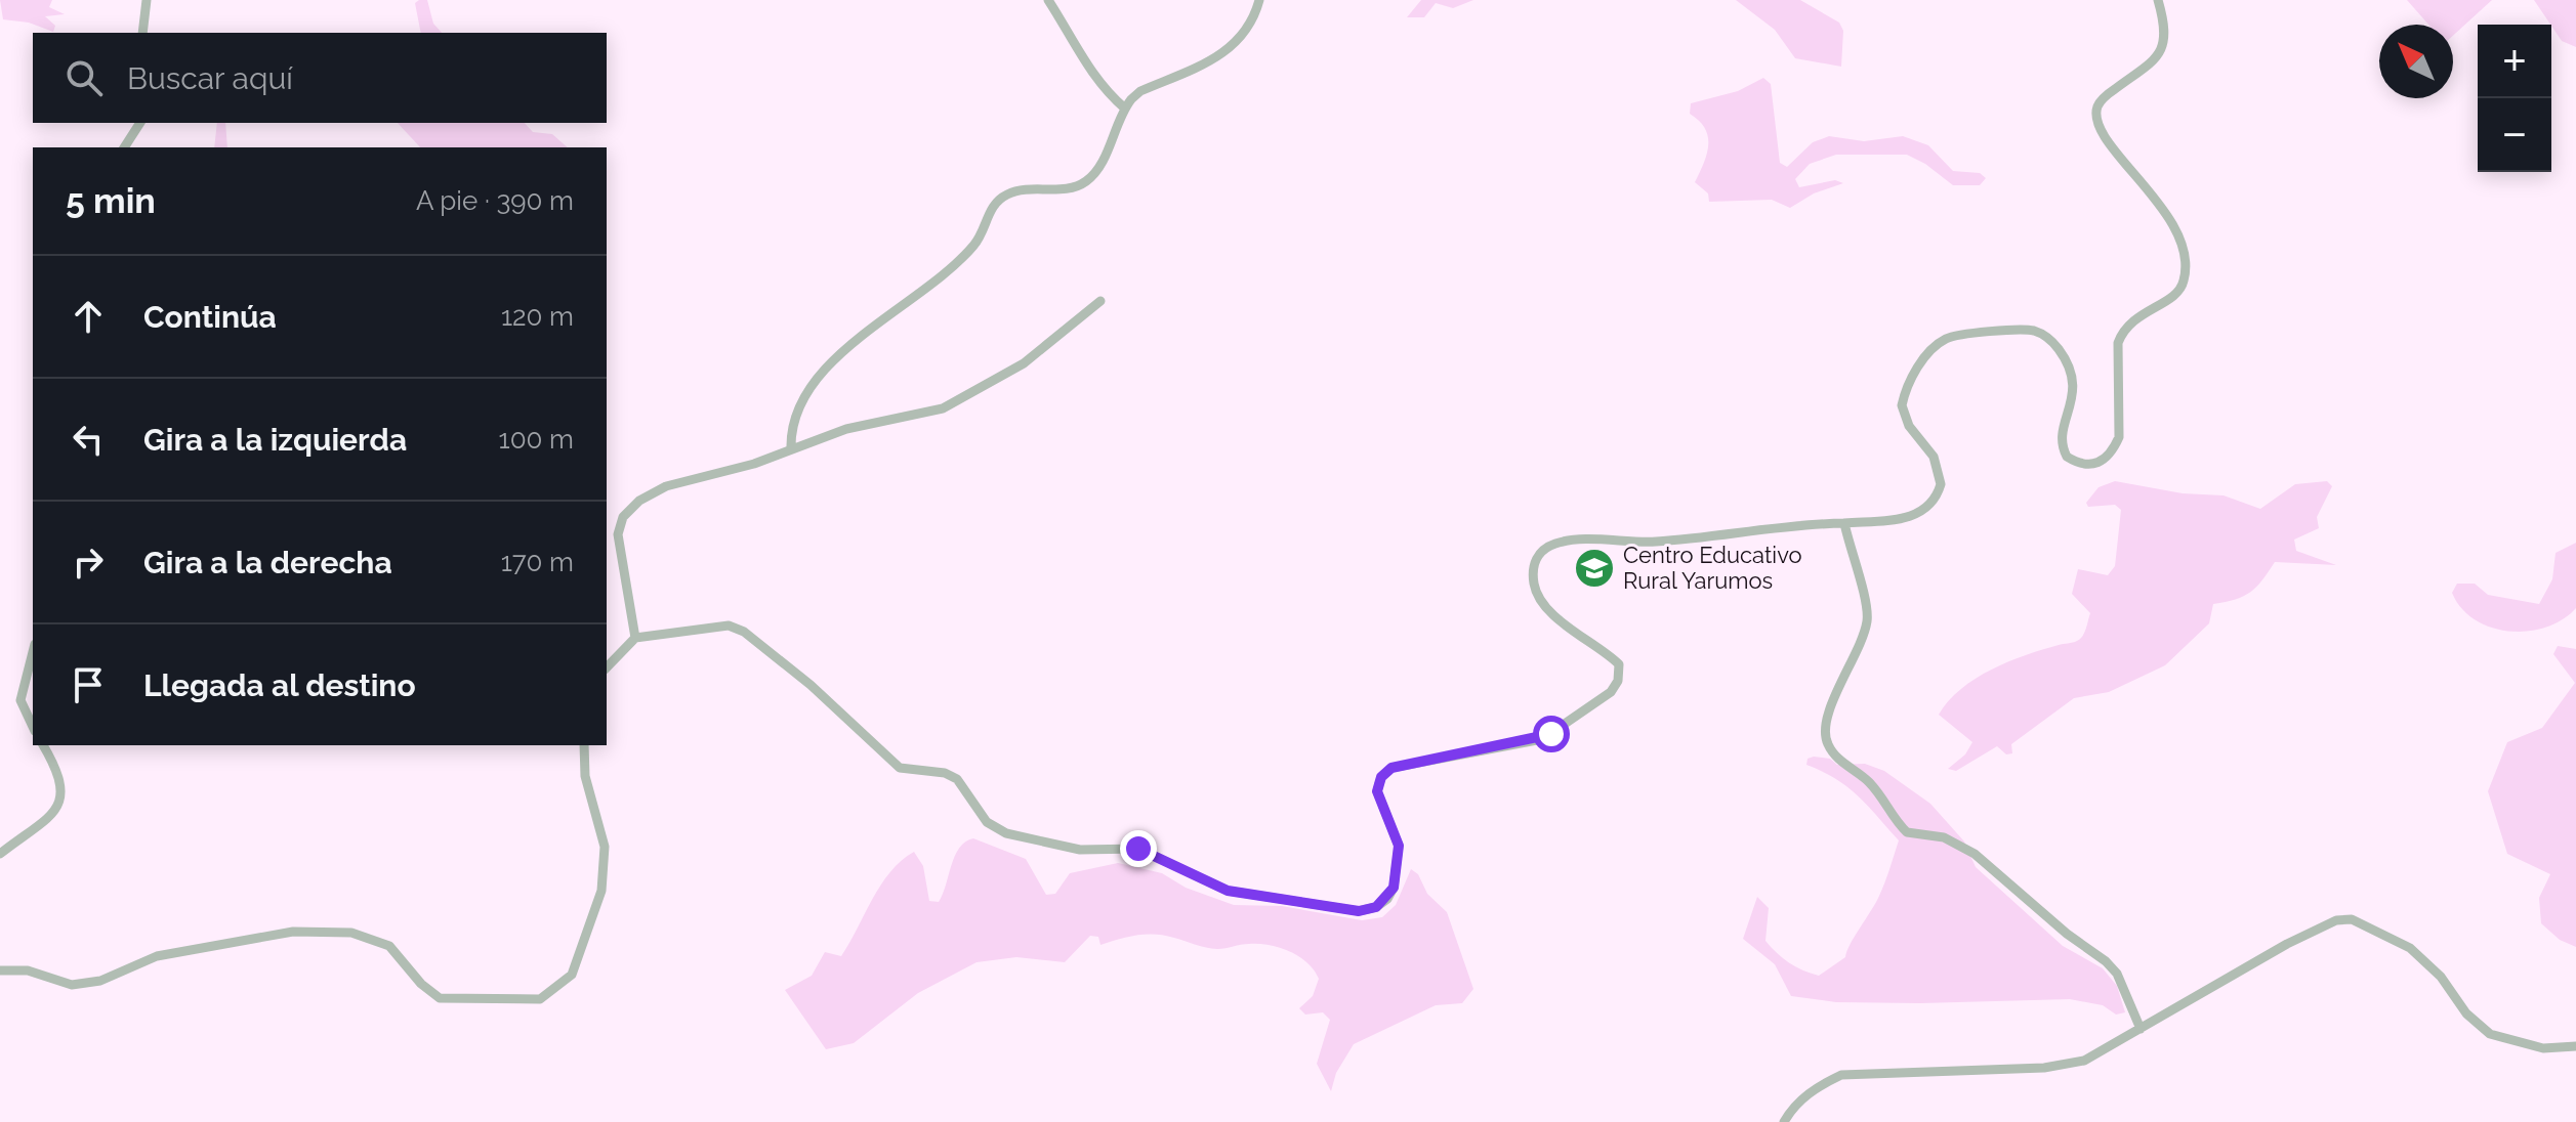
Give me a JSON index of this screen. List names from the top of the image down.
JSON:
{
  "places": {
    "school or university": ["Centro Educativo Rural Yarumos"]
  },
  "north": "top left",
  "page": {
    "map_buttons": ["+", "−"],
    "search": "Buscar aquí",
    "heading": ["5 min", "A pie · 390 m"],
    "list": [
      ["Continúa", "120 m"],
      ["Gira a la izquierda", "100 m"],
      ["Gira a la derecha", "170 m"],
      "Llegada al destino"
    ]
  }
}
